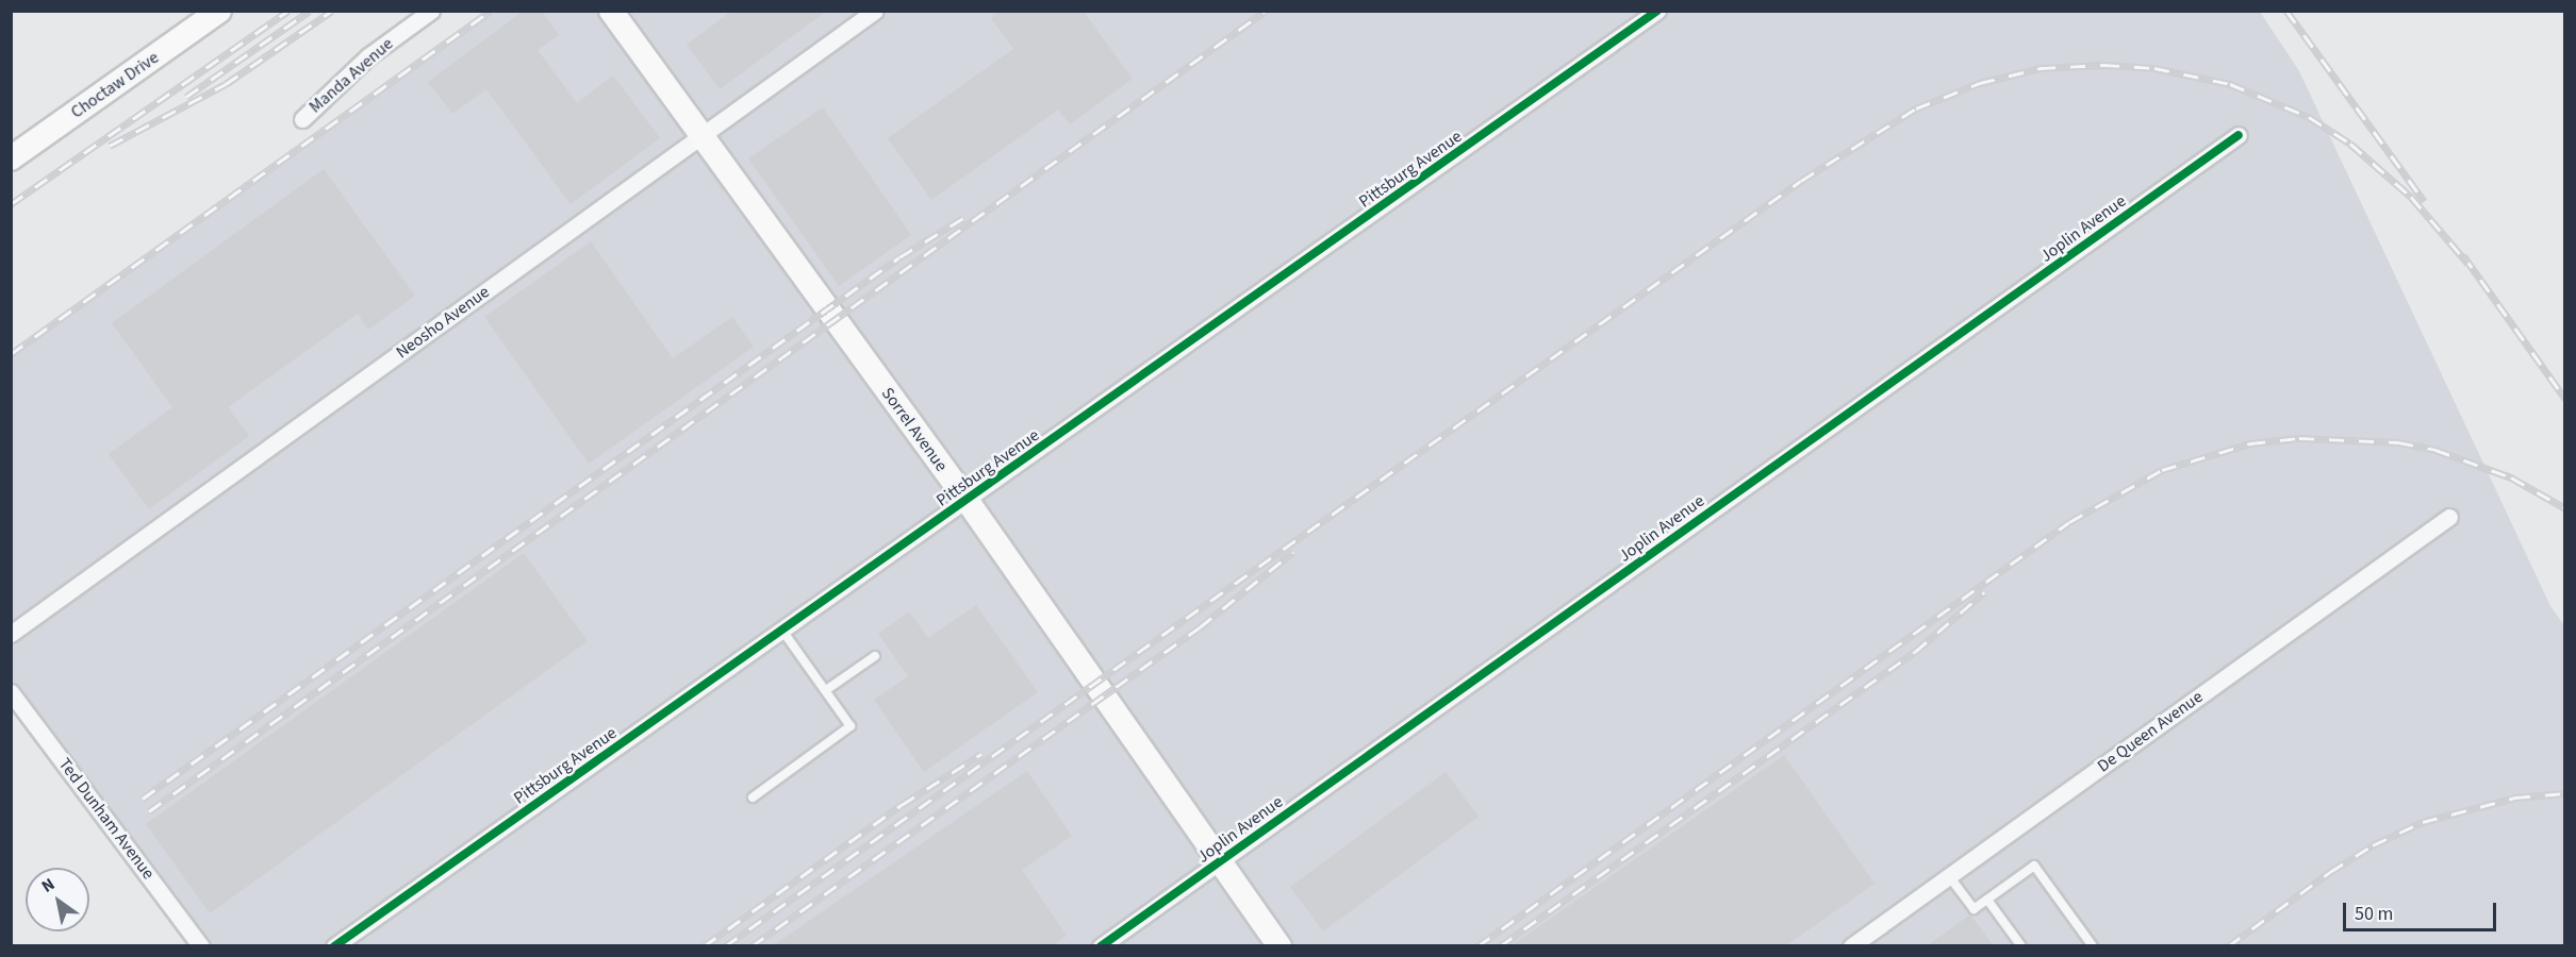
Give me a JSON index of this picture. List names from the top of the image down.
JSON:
{
  "streets": {
    "street": [
      "Manda Avenue",
      "Choctaw Drive",
      "Pittsburg Avenue",
      "Joplin Avenue",
      "Neosho Avenue",
      "Sorrel Avenue",
      "De Queen Avenue",
      "Ted Dunham Avenue"
    ]
  },
  "crossings": [
    ["Pittsburg Avenue", "Sorrel Avenue"],
    ["Joplin Avenue", "Sorrel Avenue"],
    ["Neosho Avenue", "Sorrel Avenue"]
  ],
  "scale_bar": "50 m",
  "north": "top left"
}
